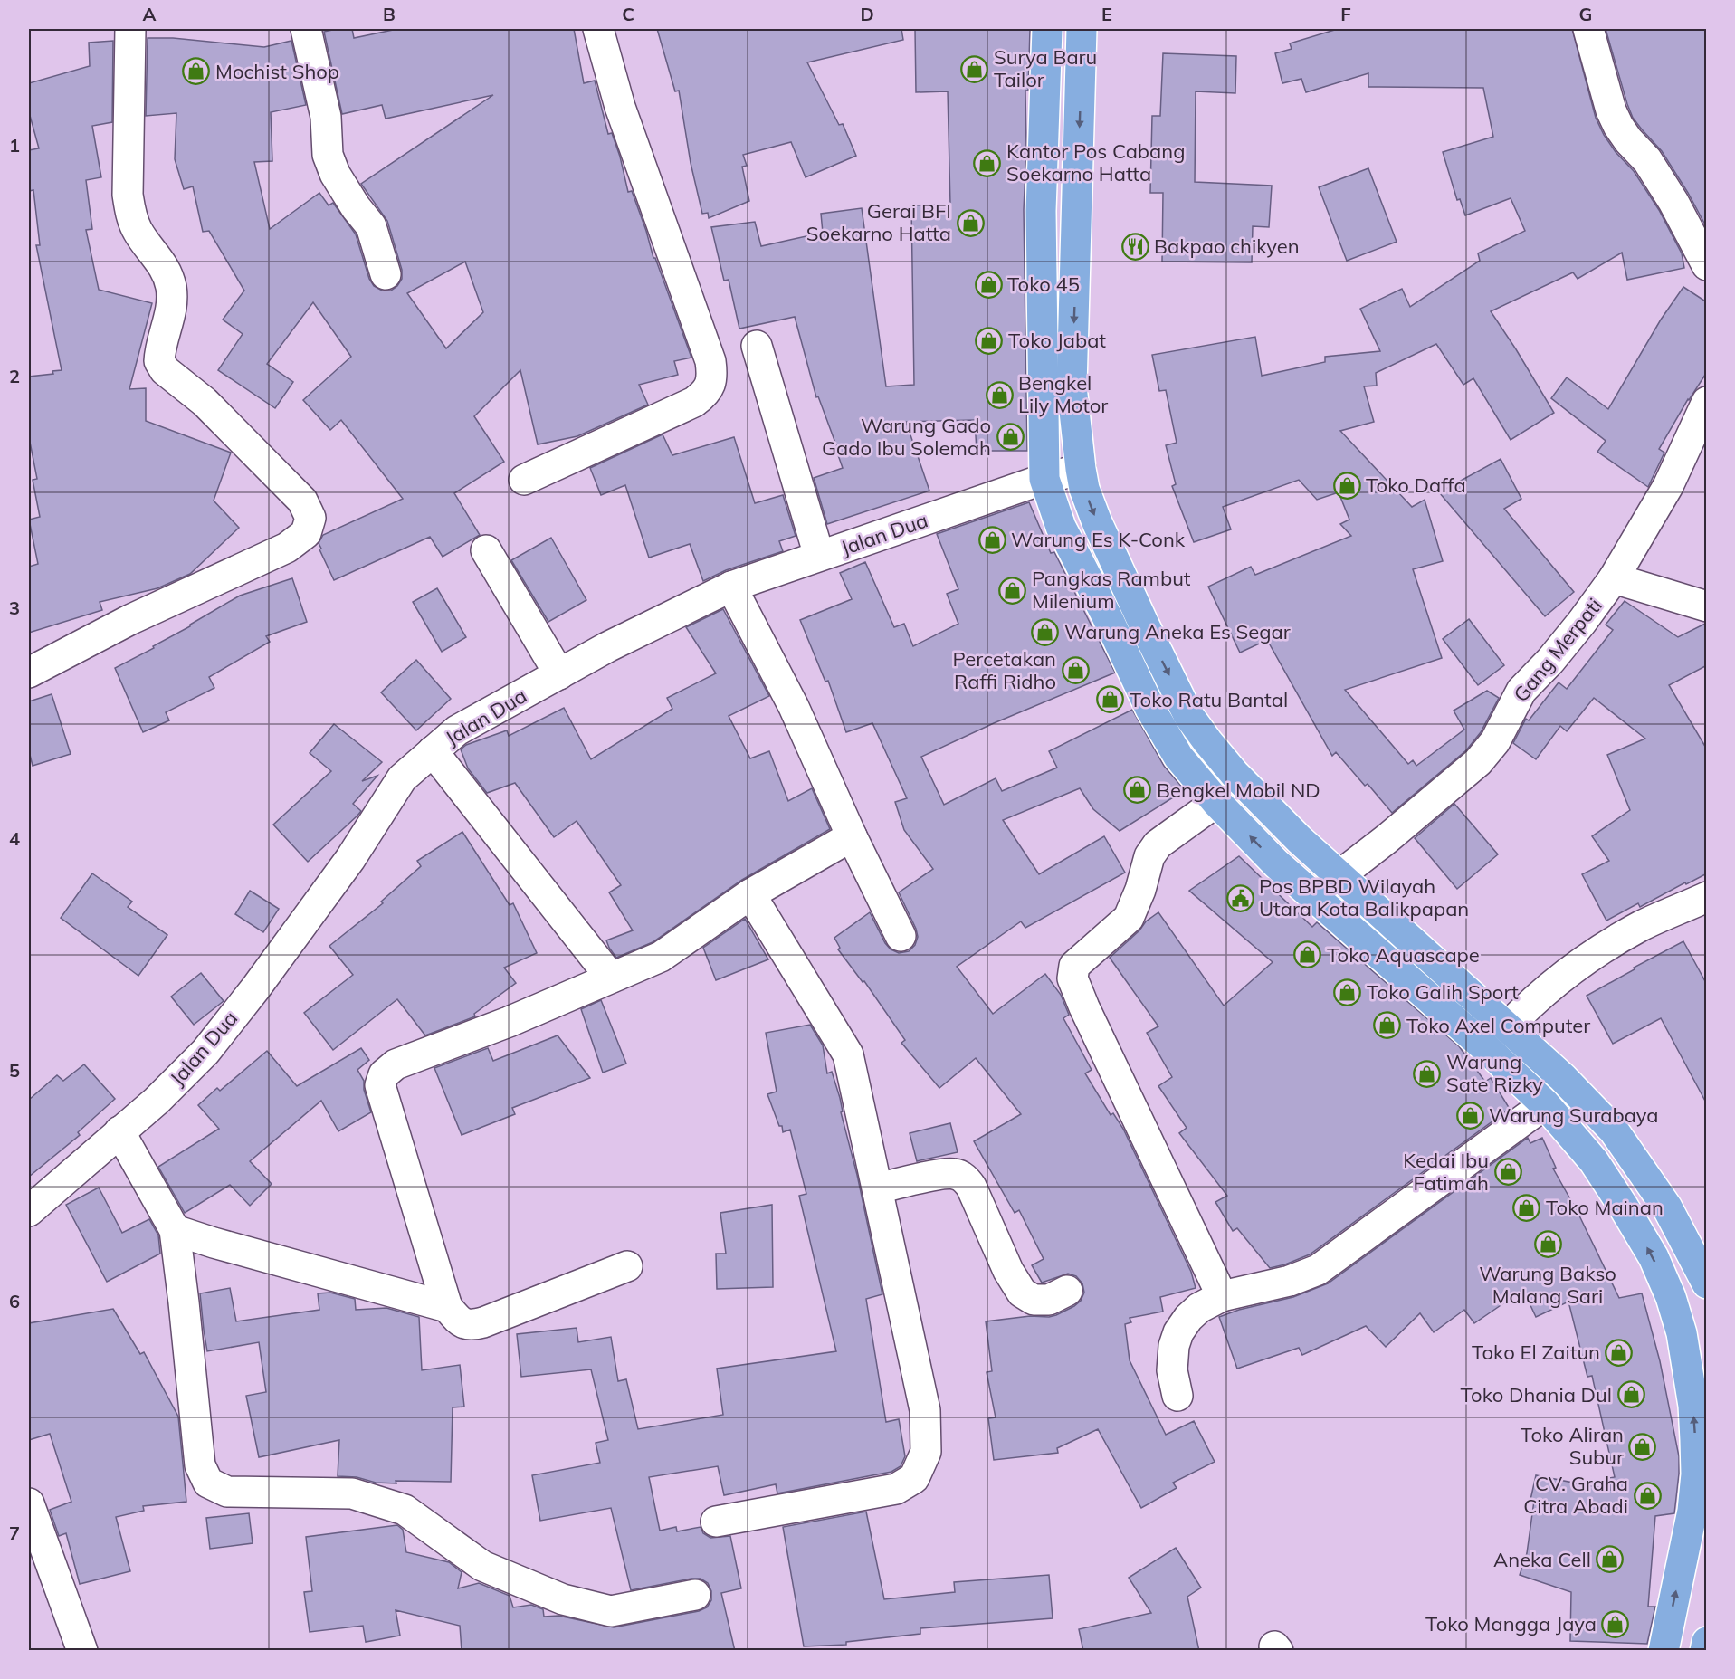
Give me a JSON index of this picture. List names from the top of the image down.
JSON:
{
  "streets": {
    "street": ["Jalan Dua", "Gang Merpati"]
  },
  "places": {
    "shop": [
      "Surya Baru Tailor",
      "Mochist Shop",
      "Kantor Pos Cabang Soekarno Hatta",
      "Gerai BFI Soekarno Hatta",
      "Toko 45",
      "Toko Jabat",
      "Bengkel Lily Motor",
      "Warung Gado Gado Ibu Solemah",
      "Toko Daffa",
      "Warung Es K-Conk",
      "Pangkas Rambut Milenium",
      "Warung Aneka Es Segar",
      "Percetakan Raffi Ridho",
      "Toko Ratu Bantal",
      "Bengkel Mobil ND",
      "Toko Aquascape",
      "Toko Galih Sport",
      "Toko Axel Computer",
      "Warung Sate Rizky",
      "Warung Surabaya",
      "Kedai Ibu Fatimah",
      "Toko Mainan",
      "Warung Bakso Malang Sari",
      "Toko El Zaitun",
      "Toko Dhania Dul",
      "Toko Aliran Subur",
      "CV. Graha Citra Abadi",
      "Aneka Cell",
      "Toko Mangga Jaya"
    ],
    "restaurant": ["Bakpao chikyen"],
    "public building": ["Pos BPBD Wilayah Utara Kota Balikpapan"]
  },
  "grid": {
    "columns": [
      "A",
      "B",
      "C",
      "D",
      "E",
      "F",
      "G"
    ],
    "rows": [
      "1",
      "2",
      "3",
      "4",
      "5",
      "6",
      "7"
    ]
  }
}
